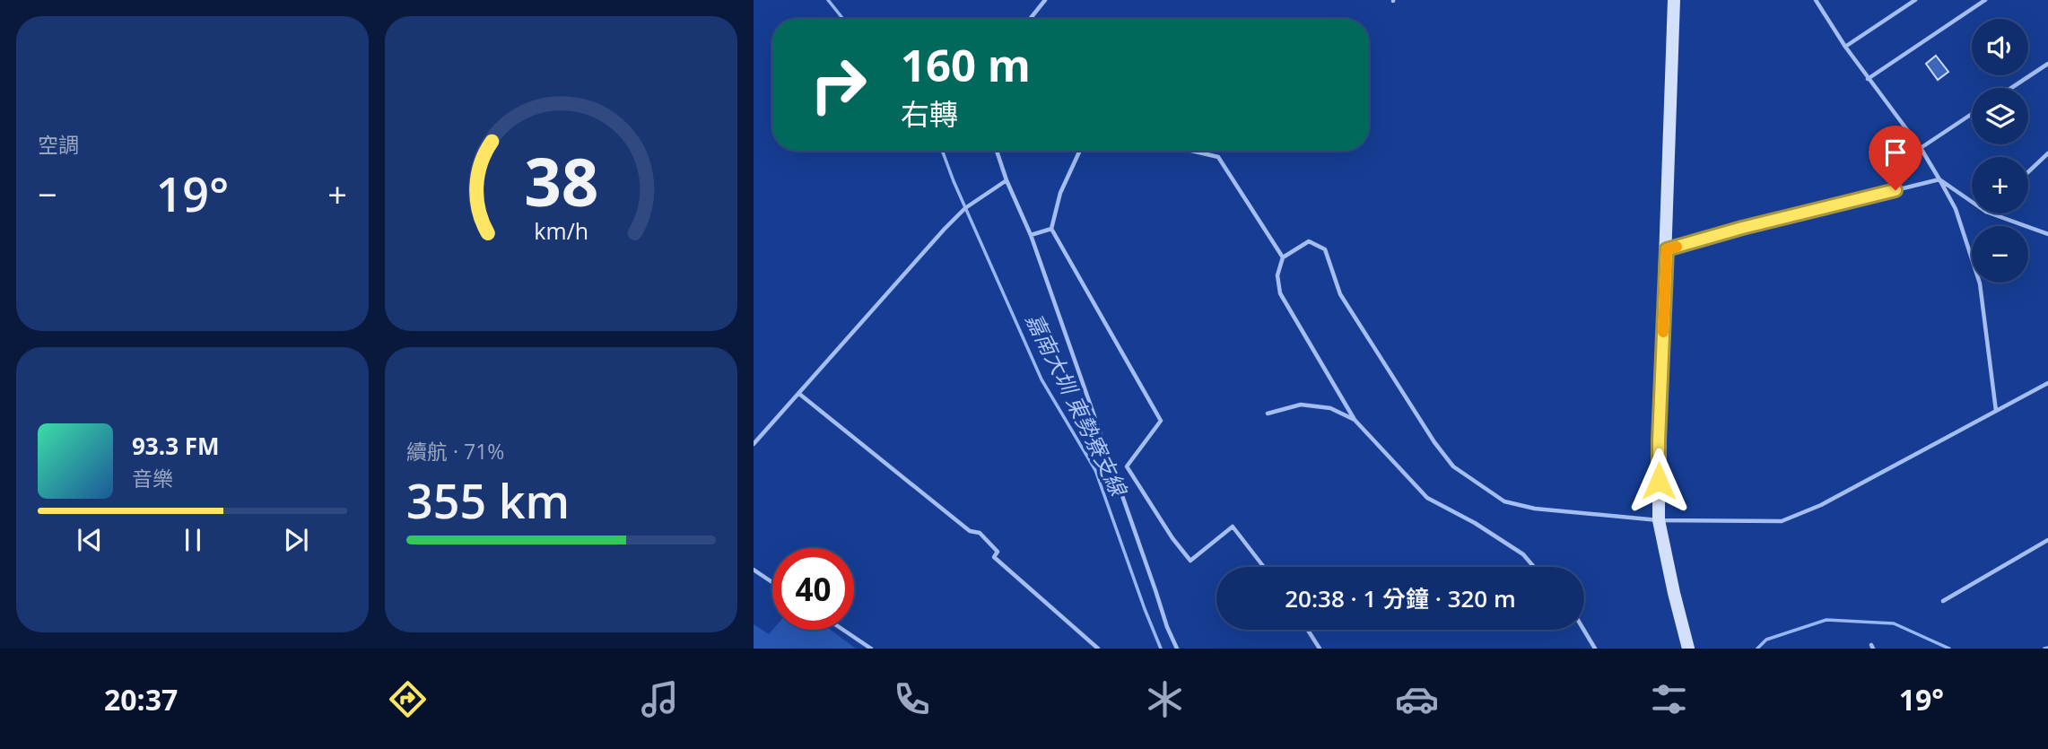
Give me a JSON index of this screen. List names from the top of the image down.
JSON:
{
  "water": ["嘉南大圳 東勢寮支線"],
  "page": {
    "tile": [
      "空調",
      ["續航 · 71%", "355 km"]
    ],
    "map_buttons": ["+", "−"],
    "turn": ["160 m", "右轉"],
    "heat": ["−", "19°", "+"],
    "song": ["93.3 FM", "音樂"],
    "limit": "40",
    "trip": "20:38 · 1 分鐘 · 320 m",
    "tabs": ["20:37", "19°"],
    "gauge": ["38", "km/h"]
  }
}
